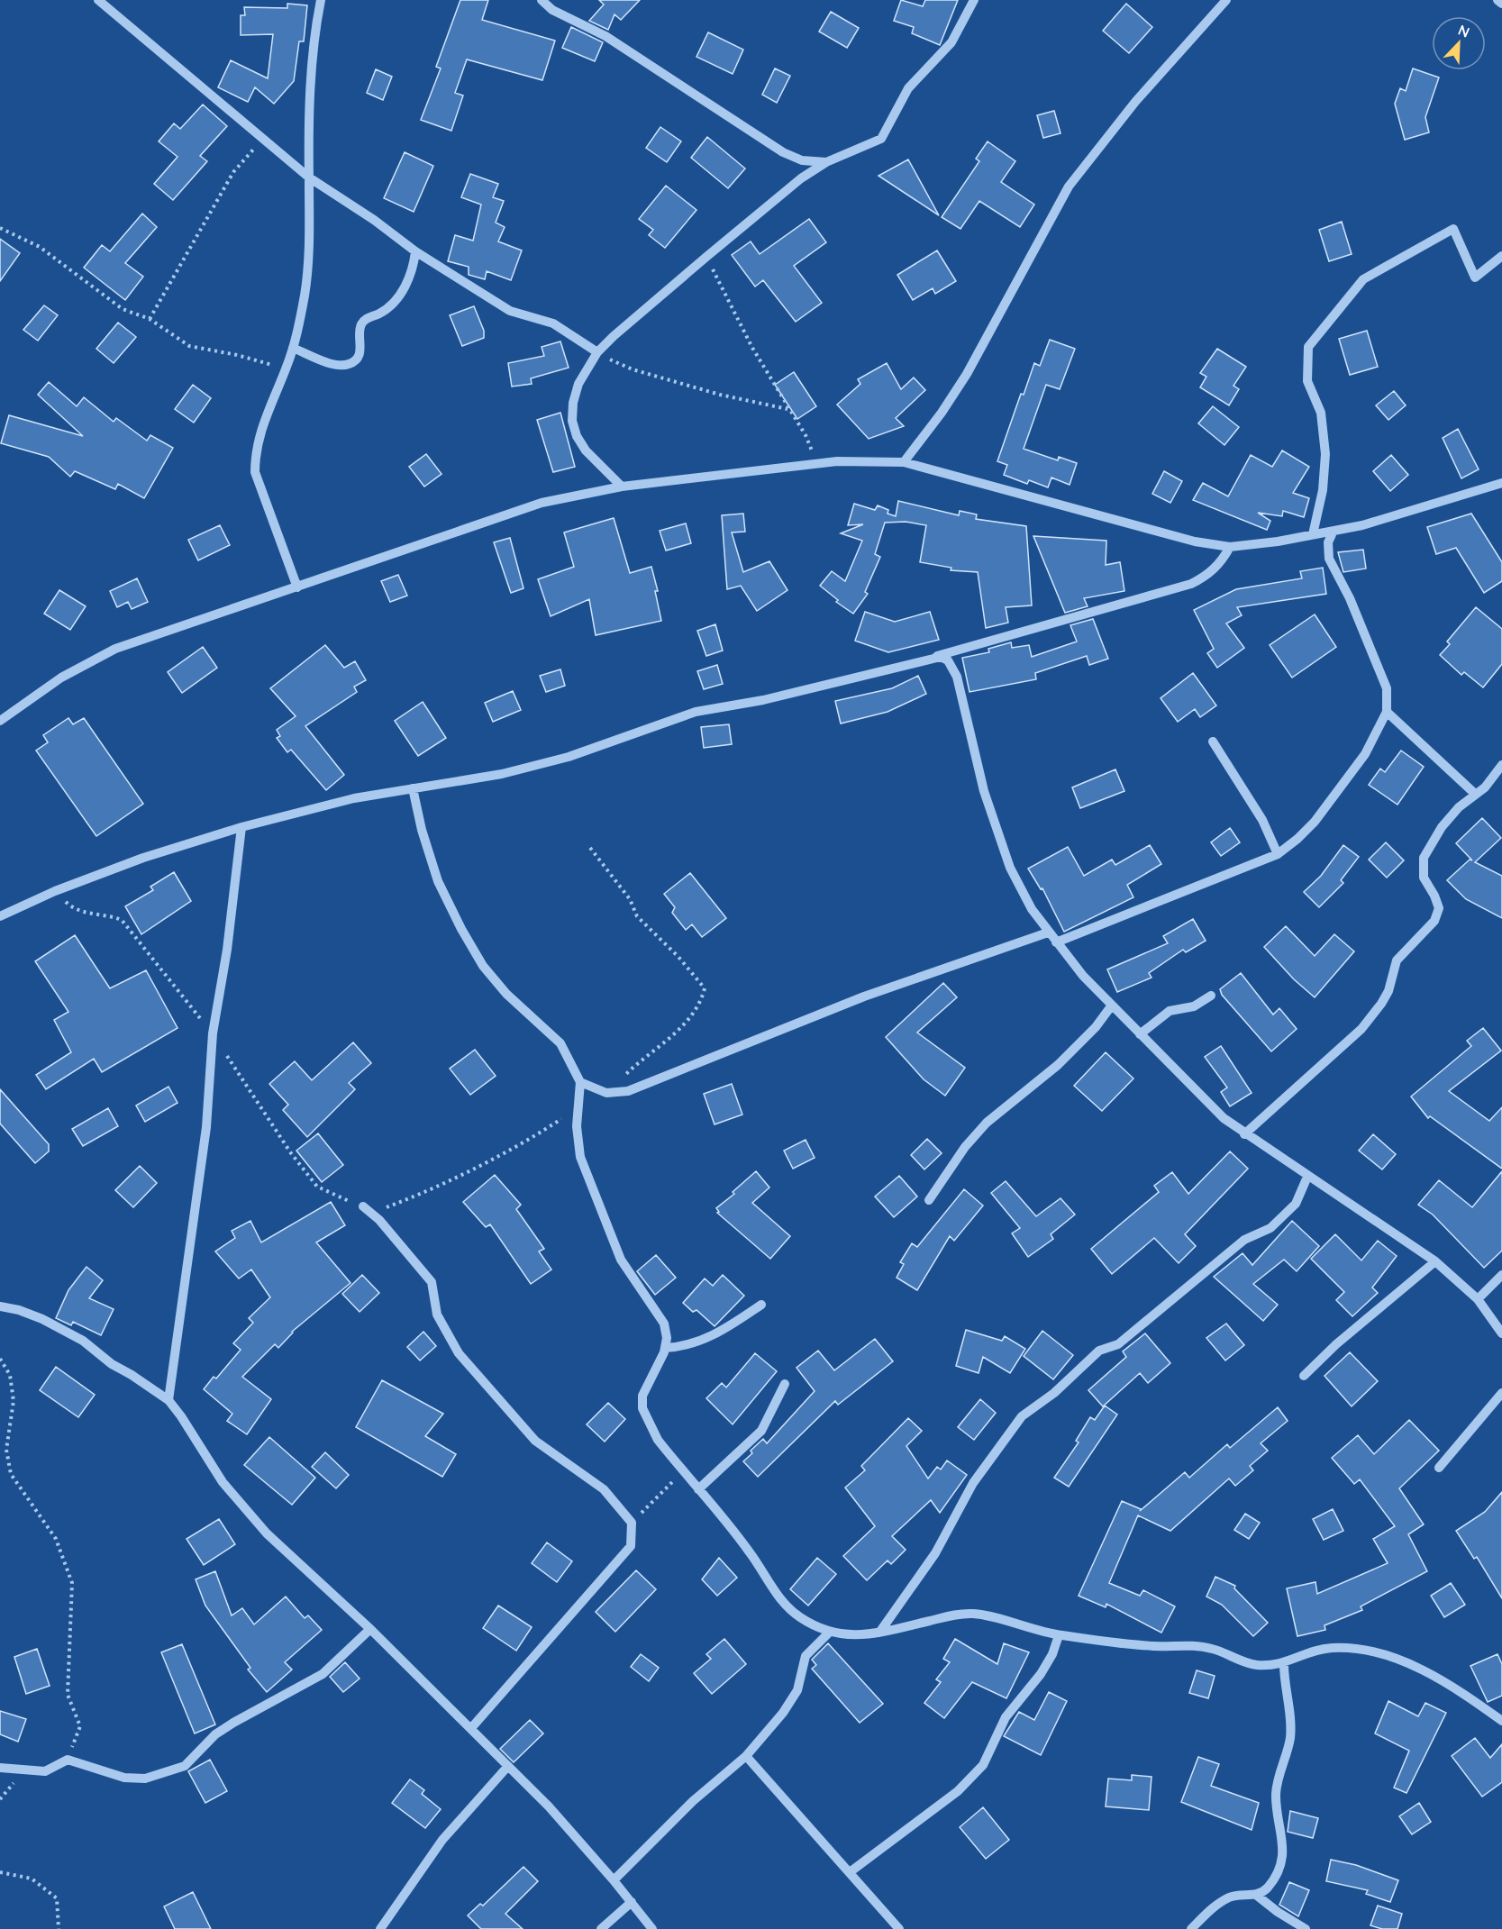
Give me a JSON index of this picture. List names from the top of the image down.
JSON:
{
  "north": "top right"
}
